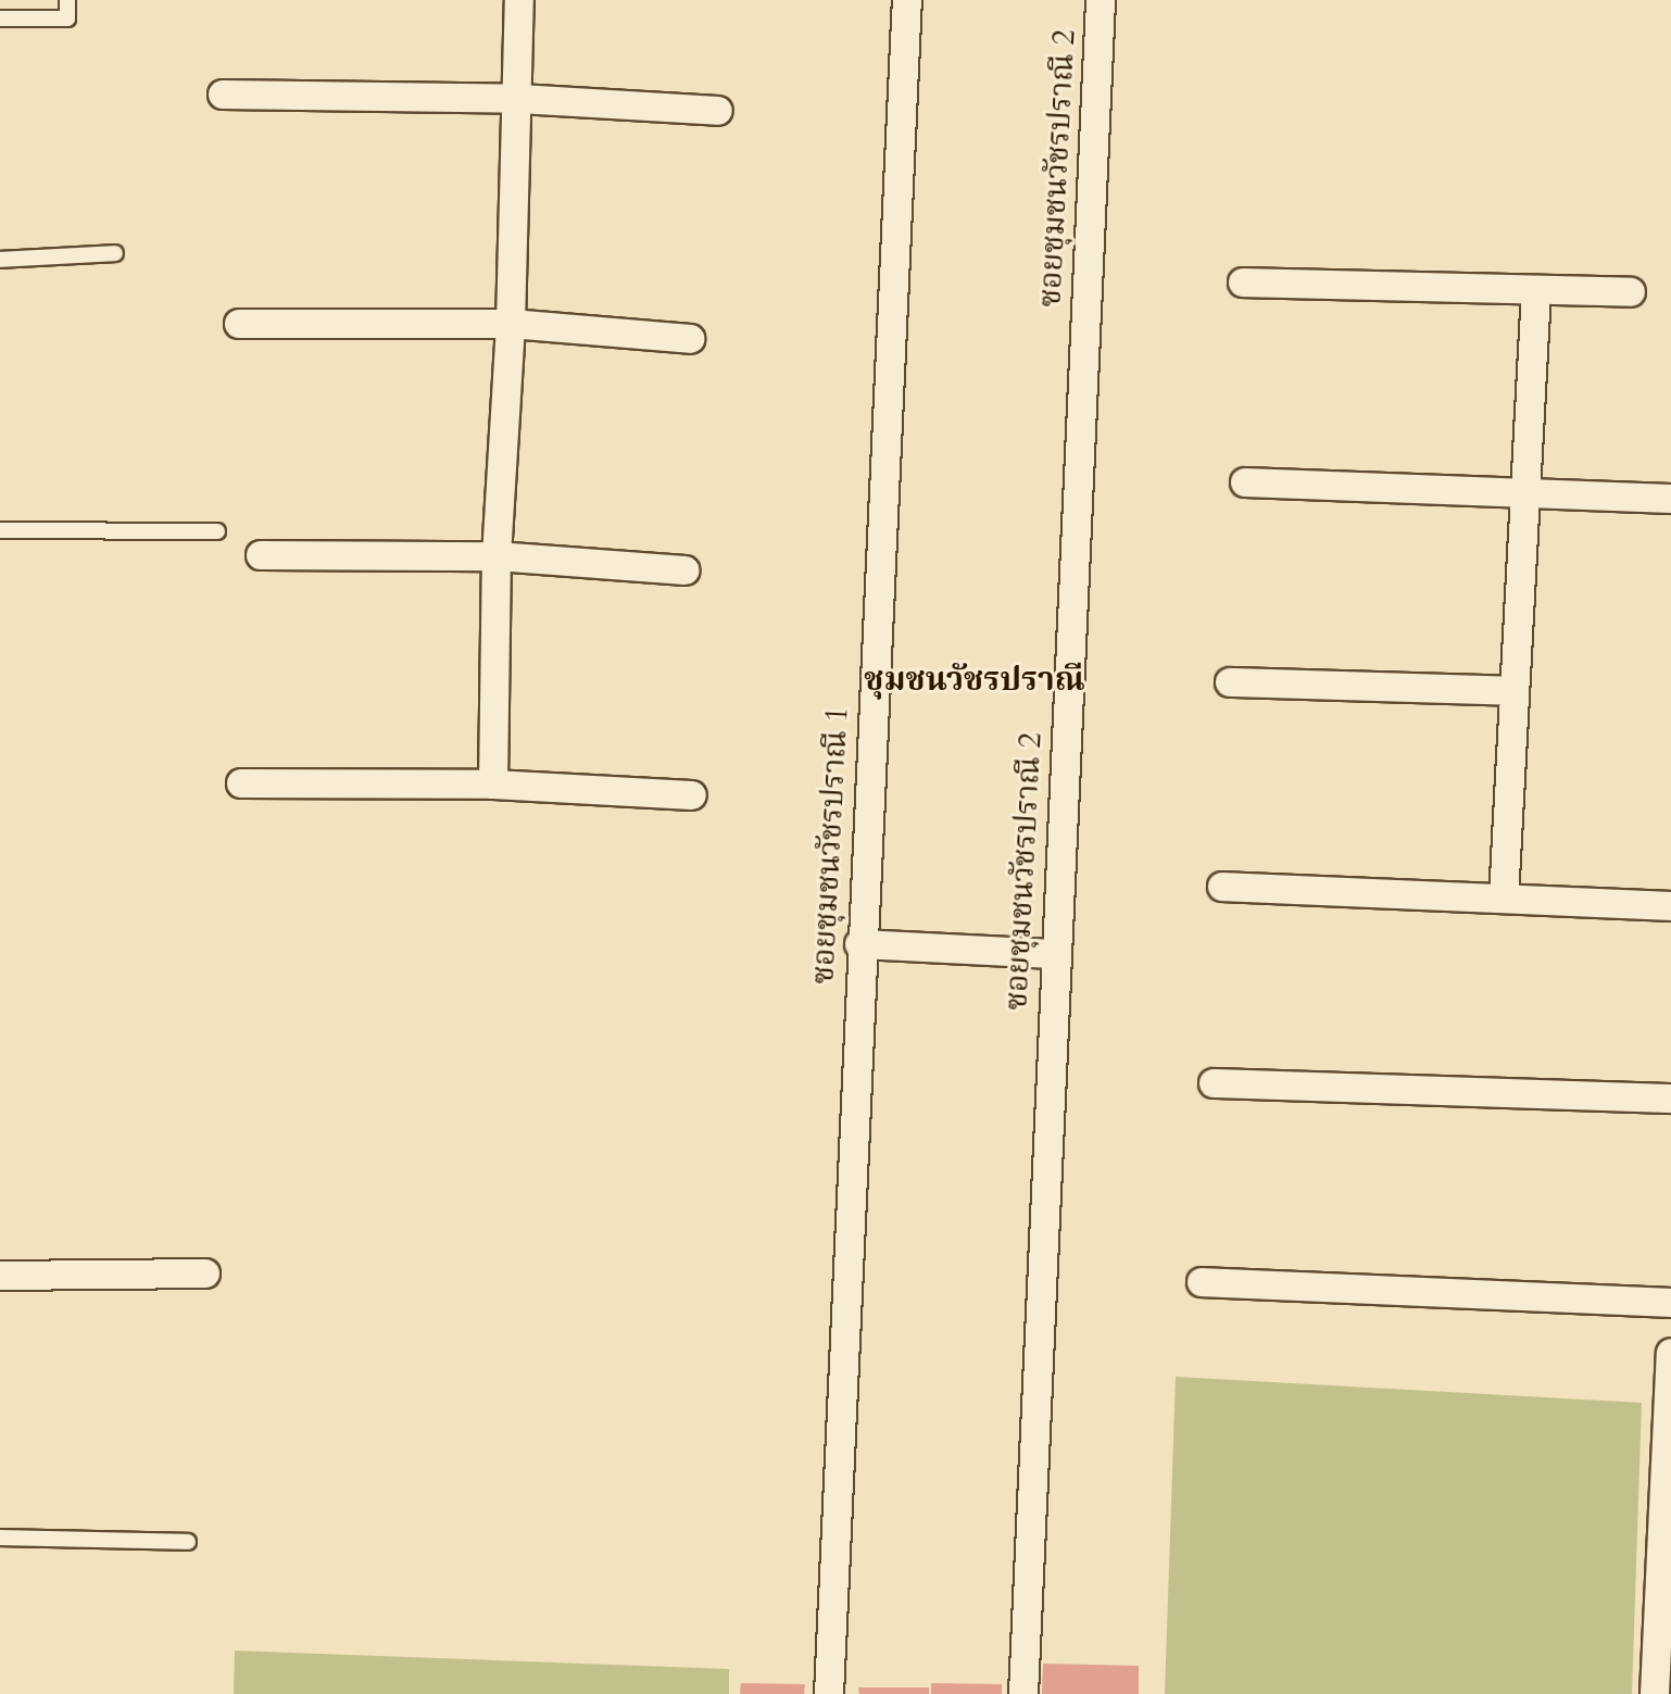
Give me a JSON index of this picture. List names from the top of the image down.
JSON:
{
  "streets": {
    "street": ["ซอยชุมชนวัชรปราณี 2", "ซอยชุมชนวัชรปราณี 1"]
  },
  "districts": ["ชุมชนวัชรปราณี"]
}
